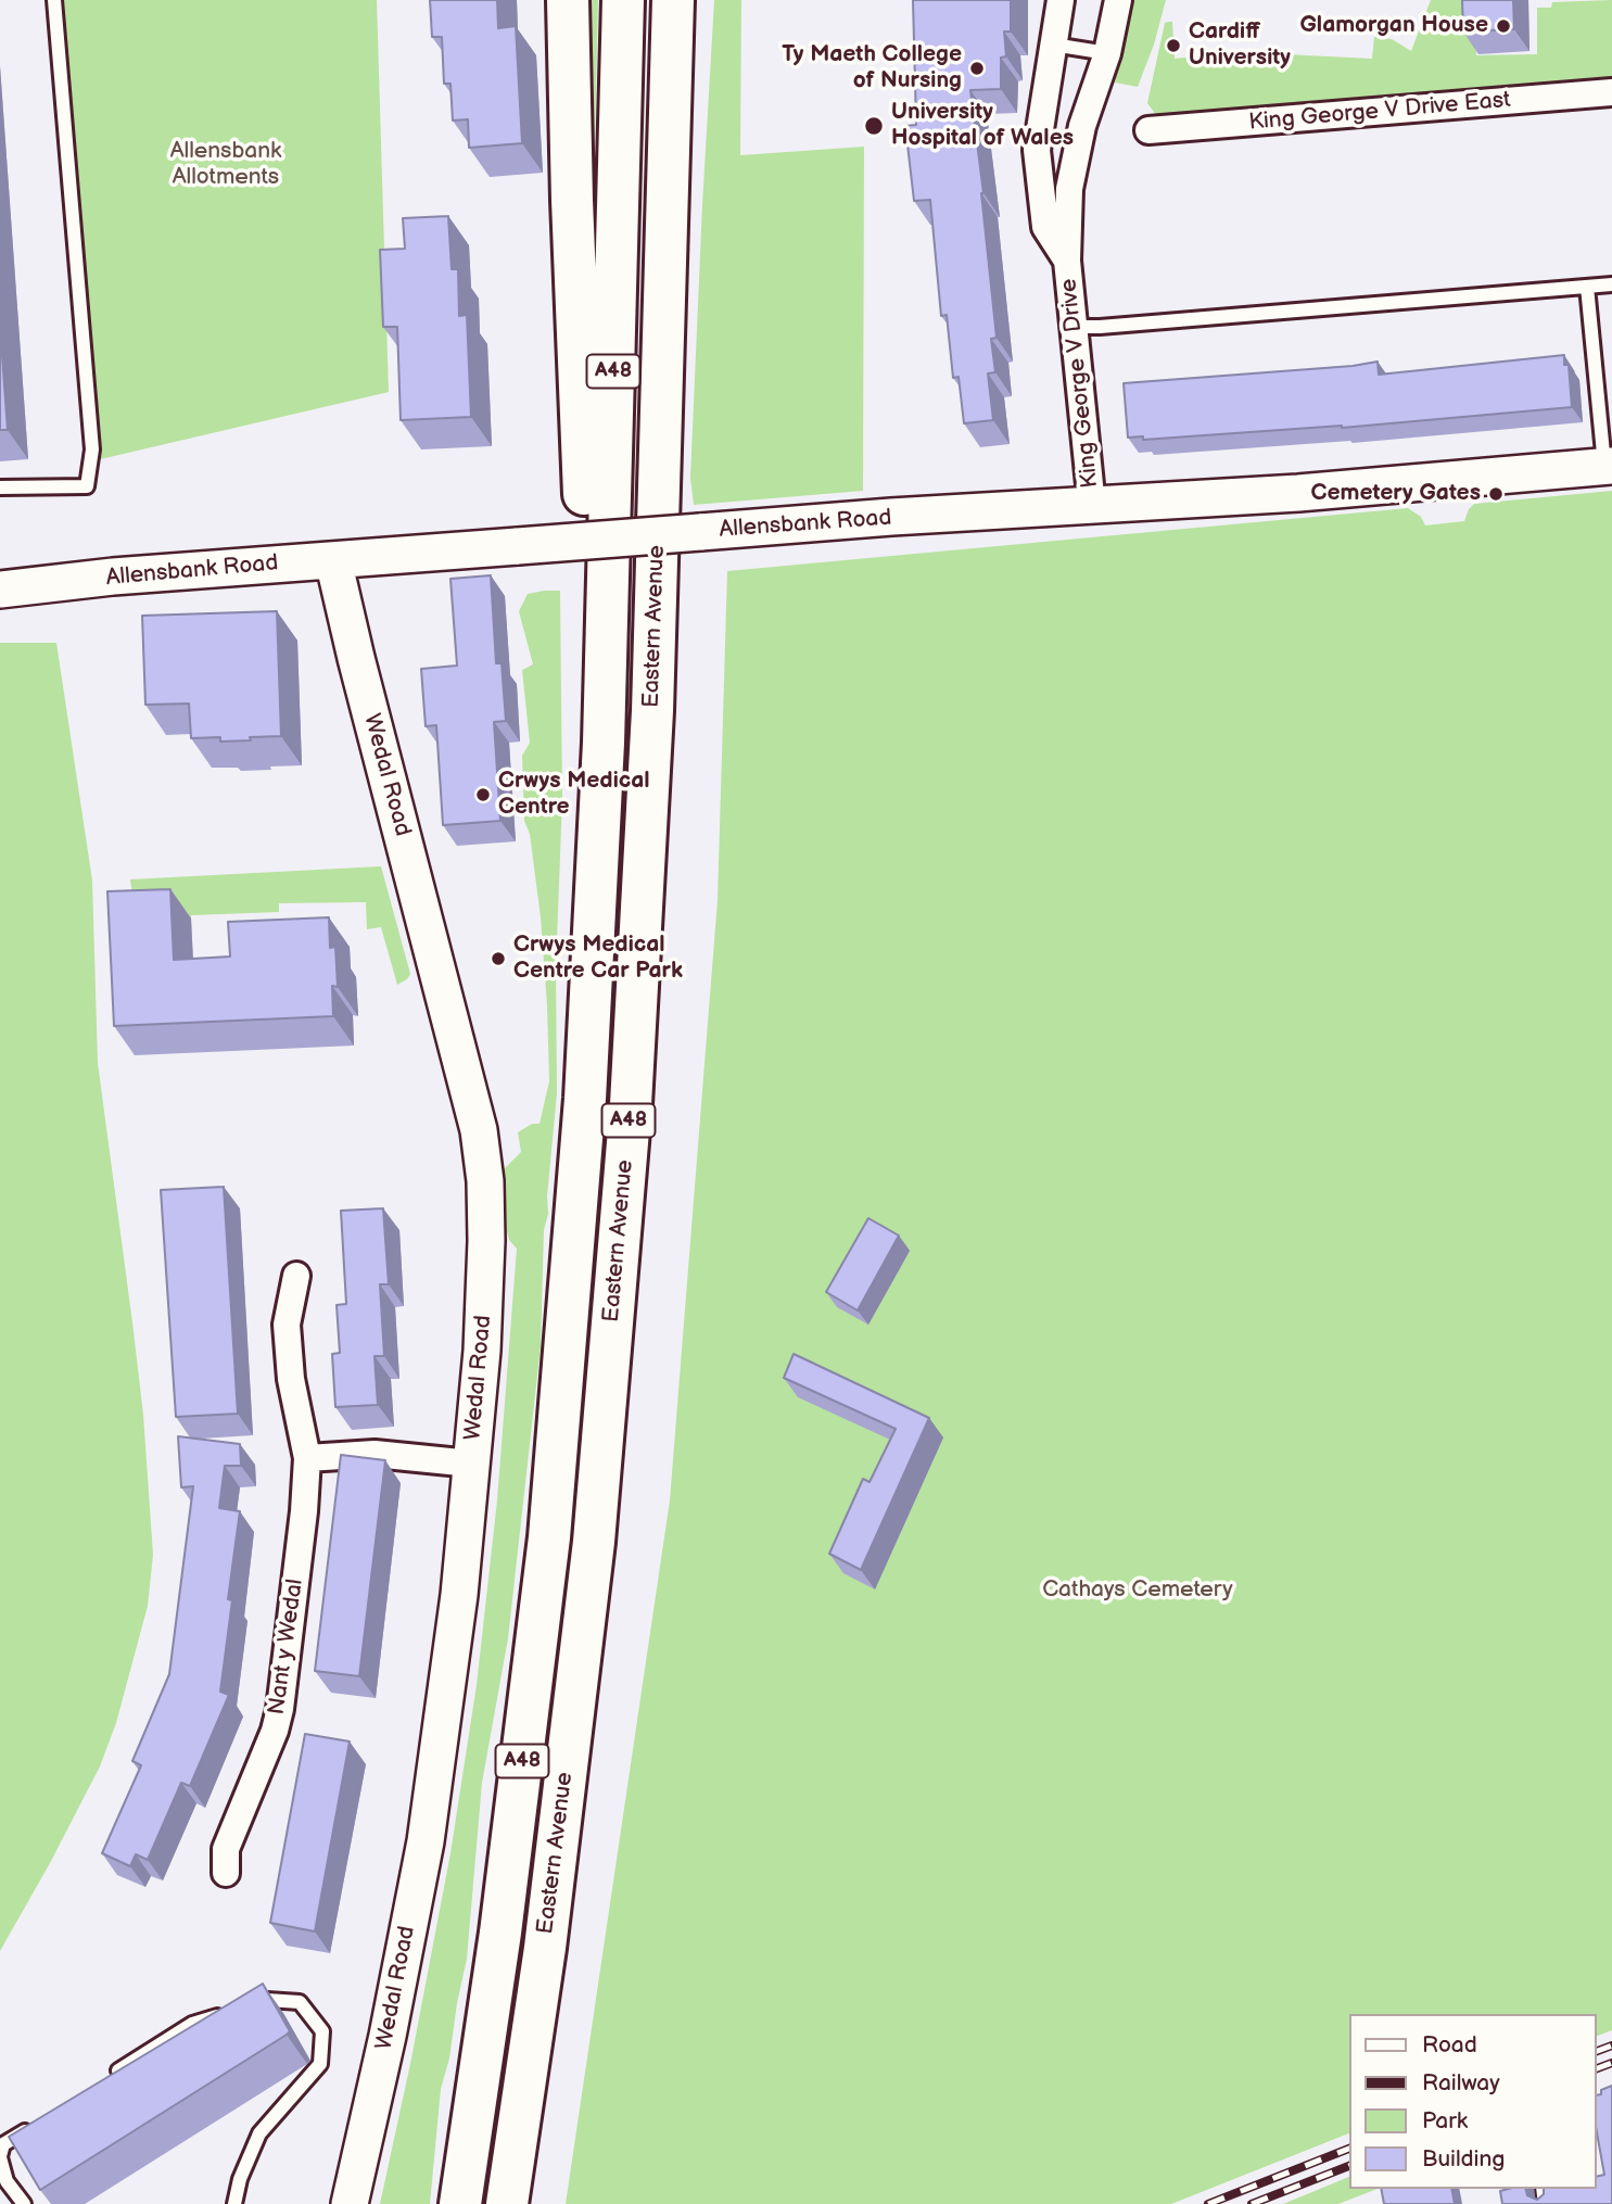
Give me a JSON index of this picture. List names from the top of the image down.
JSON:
{
  "streets": {
    "highway": ["A48", "Eastern Avenue"],
    "street": [
      "King George V Drive East",
      "King George V Drive",
      "Allensbank Road",
      "Wedal Road",
      "Nant y Wedal"
    ]
  },
  "crossings": [
    ["King George V Drive", "Allensbank Road"],
    ["Allensbank Road", "Wedal Road"]
  ],
  "parks": ["Allensbank Allotments", "Cathays Cemetery"],
  "places": [
    "Glamorgan House",
    "Cardiff University",
    "Ty Maeth College of Nursing",
    "University Hospital of Wales",
    "Cemetery Gates",
    "Crwys Medical Centre",
    "Crwys Medical Centre Car Park"
  ],
  "legend": [
    "Road",
    "Railway",
    "Park",
    "Building"
  ]
}
